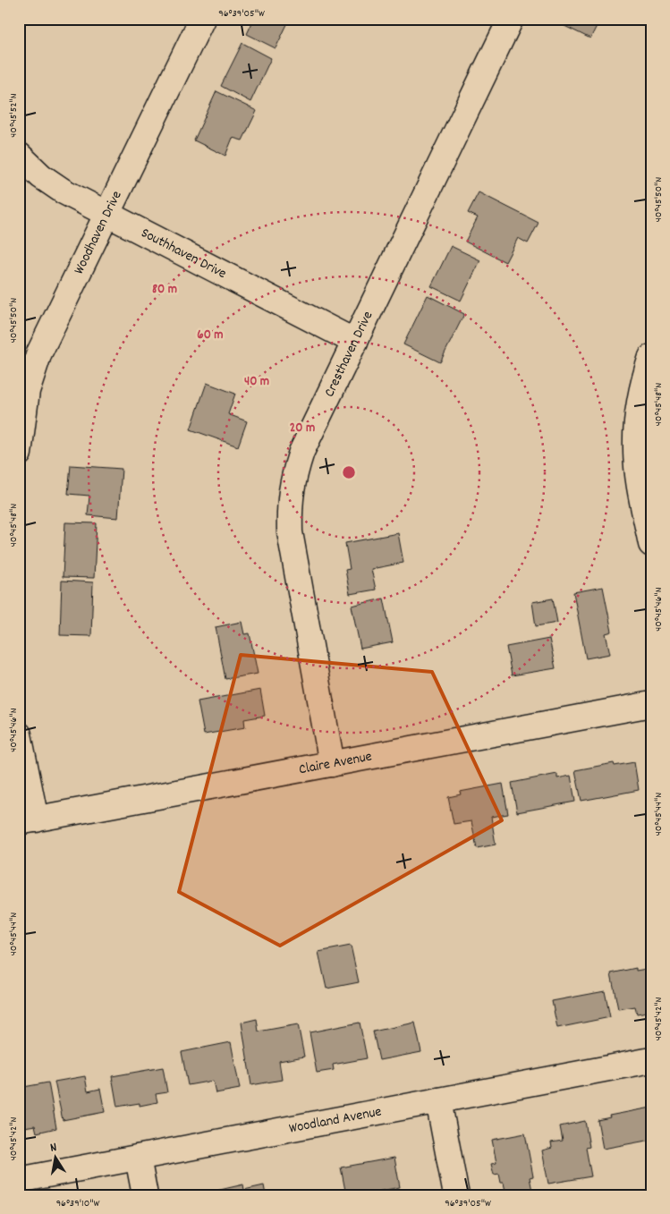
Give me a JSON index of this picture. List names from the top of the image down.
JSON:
{
  "streets": {
    "street": [
      "Woodhaven Drive",
      "Southhaven Drive",
      "Cresthaven Drive",
      "Claire Avenue",
      "Woodland Avenue"
    ]
  },
  "crossings": [
    ["Woodhaven Drive", "Southhaven Drive"],
    ["Southhaven Drive", "Cresthaven Drive"],
    ["Cresthaven Drive", "Claire Avenue"]
  ],
  "north": "top",
  "coordinates": [
    "96°39'05\"W",
    "40°45'52\"N",
    "40°45'50\"N",
    "40°45'48\"N",
    "40°45'46\"N",
    "40°45'44\"N",
    "40°45'42\"N",
    "96°39'10\"W"
  ],
  "rings": [
    "80 m",
    "60 m",
    "40 m",
    "20 m"
  ]
}
